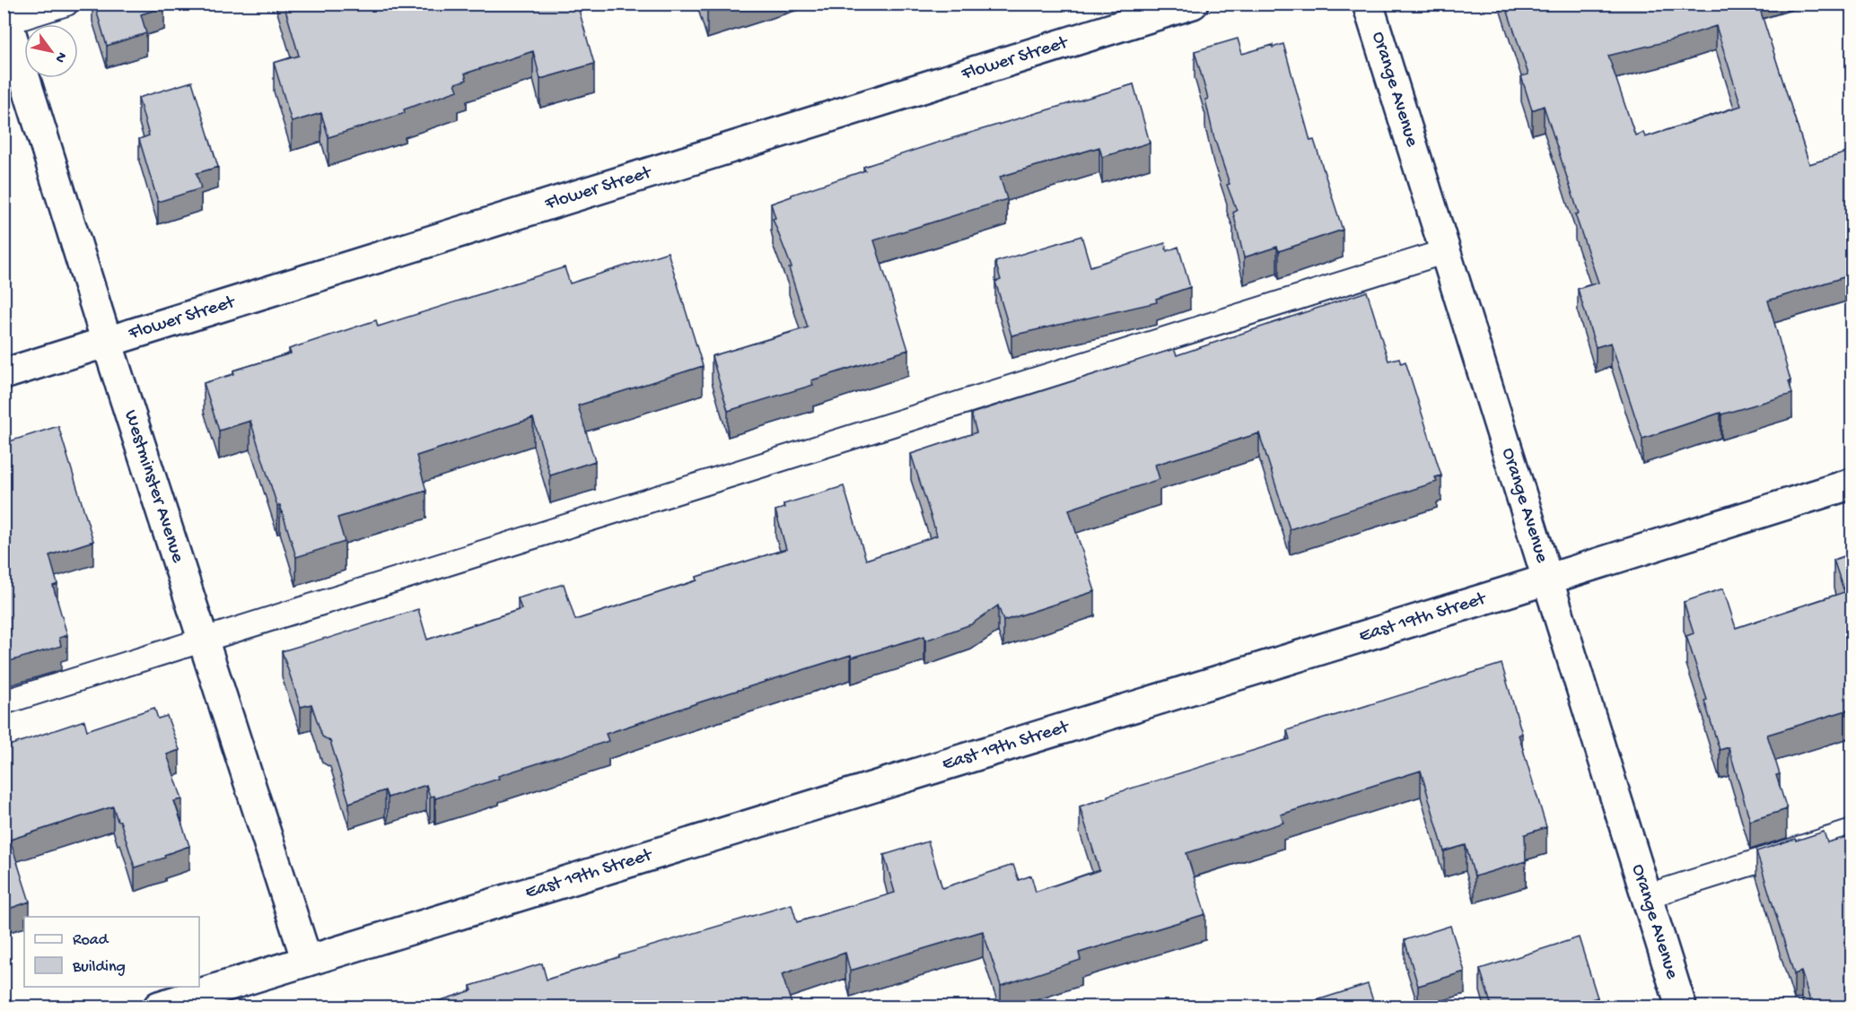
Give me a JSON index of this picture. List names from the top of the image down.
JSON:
{
  "streets": {
    "street": [
      "Flower Street",
      "Orange Avenue",
      "Westminster Avenue",
      "East 19th Street"
    ]
  },
  "crossings": [
    ["Flower Street", "Westminster Avenue"],
    ["Orange Avenue", "East 19th Street"],
    ["Westminster Avenue", "East 19th Street"]
  ],
  "legend": ["Road", "Building"],
  "north": "bottom right"
}
